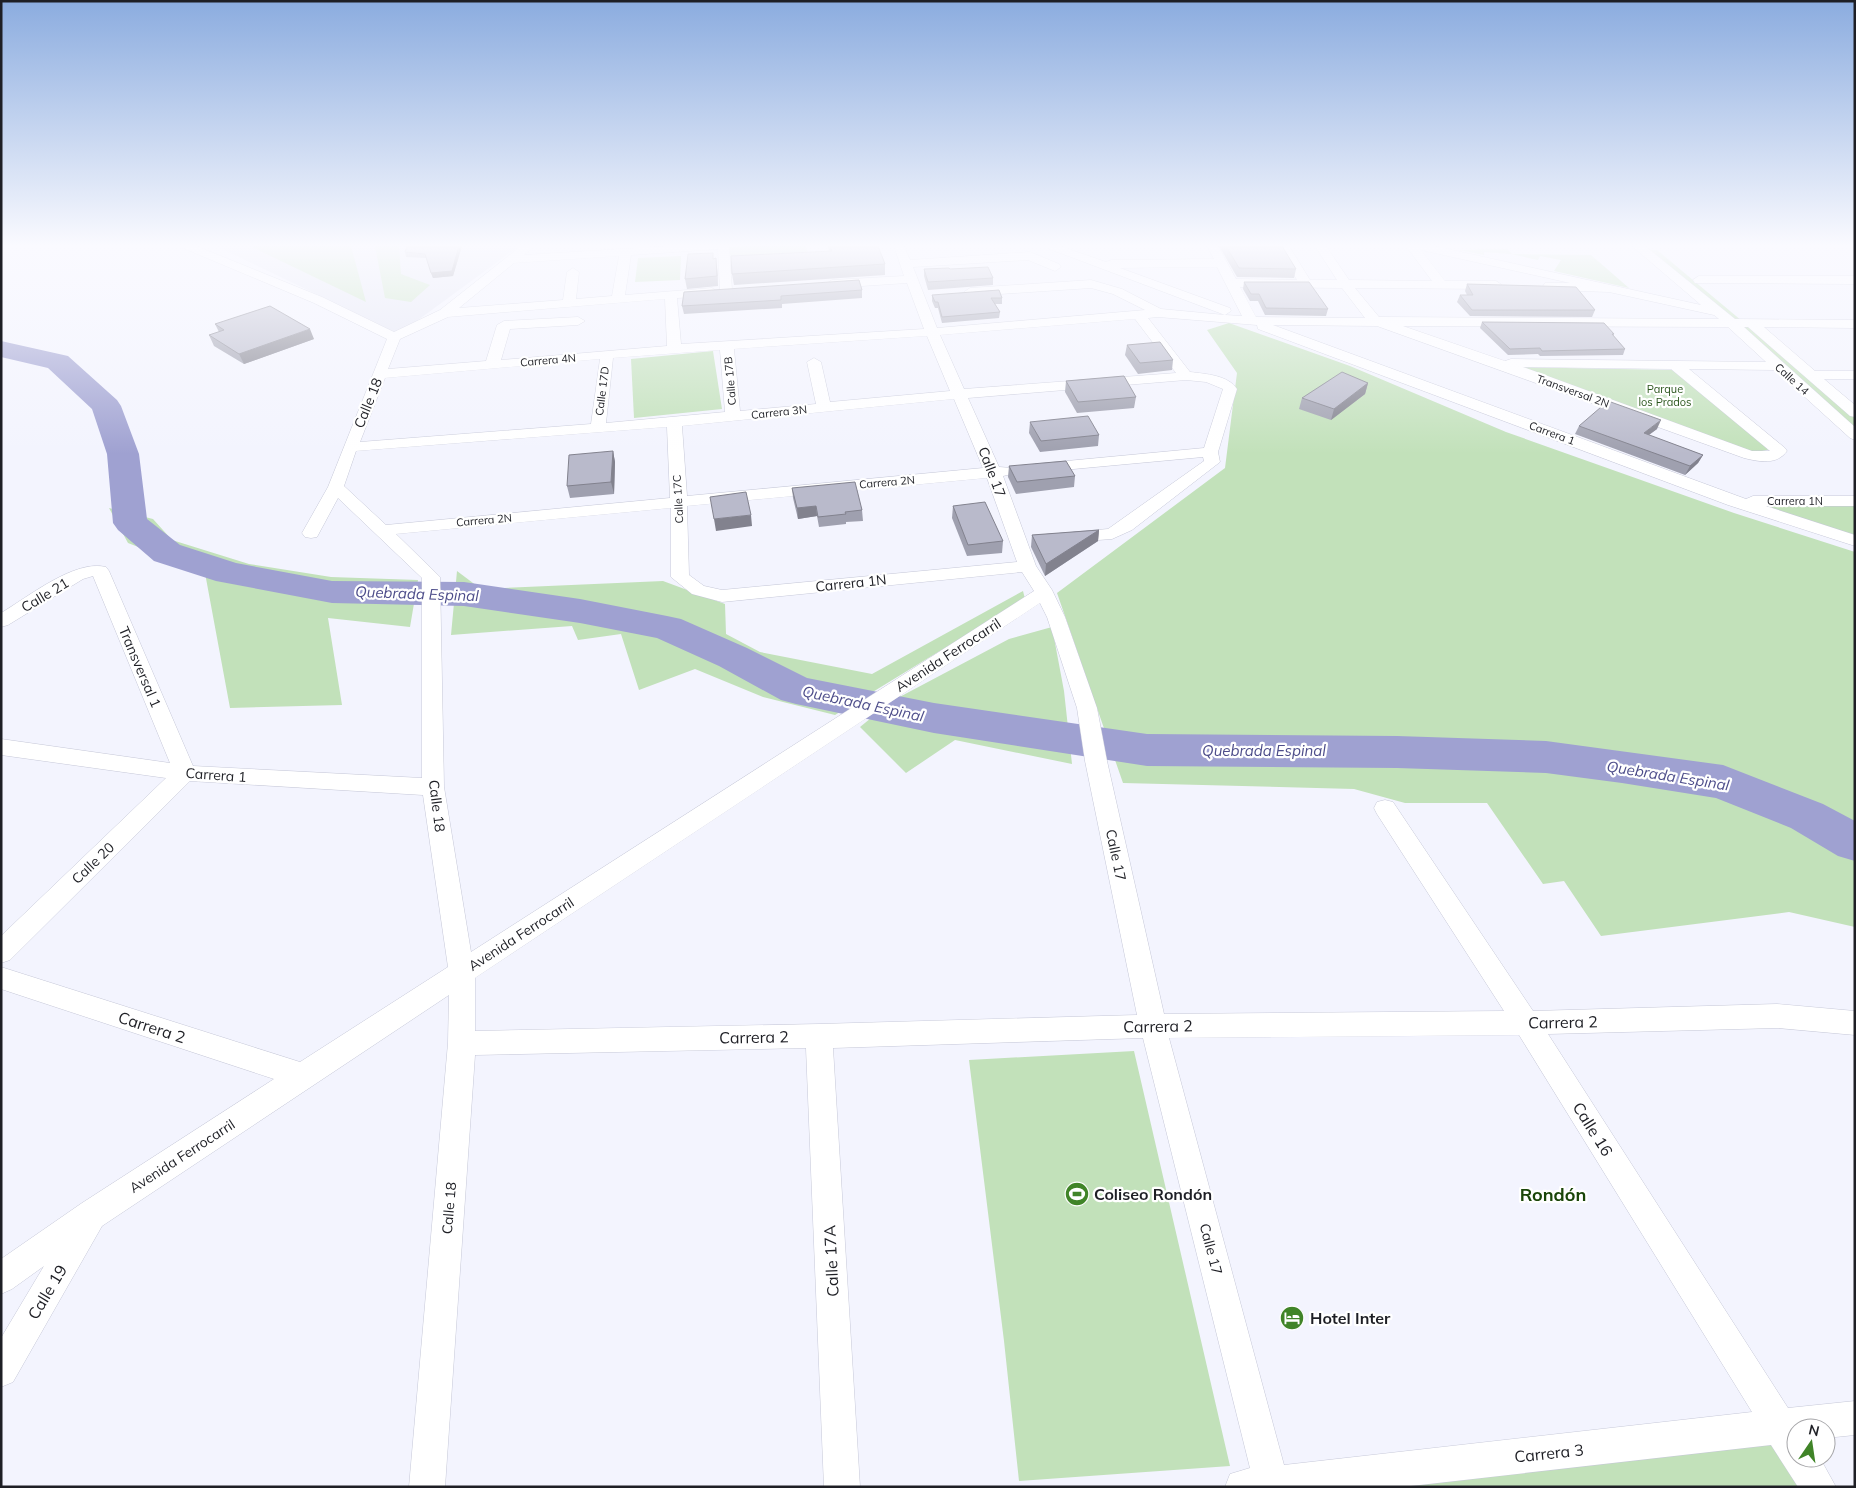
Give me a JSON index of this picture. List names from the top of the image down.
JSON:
{
  "streets": {
    "street": [
      "Carrera 4N",
      "Calle 14",
      "Calle 17B",
      "Calle 17D",
      "Transversal 2N",
      "Calle 18",
      "Carrera 3N",
      "Carrera 1",
      "Calle 17",
      "Carrera 2N",
      "Calle 17C",
      "Carrera 1N",
      "Calle 21",
      "Avenida Ferrocarril",
      "Transversal 1",
      "Calle 20",
      "Carrera 2",
      "Calle 16",
      "Calle 17A",
      "Calle 19",
      "Carrera 3"
    ]
  },
  "crossings": [
    ["Carrera 4N", "Calle 14"],
    ["Carrera 4N", "Calle 17B"],
    ["Carrera 4N", "Calle 17D"],
    ["Carrera 4N", "Transversal 2N"],
    ["Carrera 4N", "Calle 18"],
    ["Carrera 4N", "Carrera 1"],
    ["Carrera 4N", "Calle 17"],
    ["Calle 17B", "Carrera 3N"],
    ["Calle 17D", "Carrera 3N"],
    ["Calle 18", "Carrera 3N"],
    ["Calle 18", "Carrera 1"],
    ["Calle 18", "Carrera 2N"],
    ["Calle 18", "Avenida Ferrocarril"],
    ["Calle 18", "Carrera 2"],
    ["Carrera 3N", "Calle 17"],
    ["Carrera 3N", "Carrera 2N"],
    ["Carrera 3N", "Calle 17C"],
    ["Carrera 1", "Carrera 1N"],
    ["Carrera 1", "Transversal 1"],
    ["Carrera 1", "Calle 20"],
    ["Calle 17", "Carrera 2N"],
    ["Calle 17", "Carrera 1N"],
    ["Calle 17", "Avenida Ferrocarril"],
    ["Calle 17", "Carrera 2"],
    ["Calle 17", "Carrera 3"],
    ["Carrera 2N", "Calle 17C"],
    ["Calle 17C", "Carrera 1N"],
    ["Calle 21", "Transversal 1"],
    ["Avenida Ferrocarril", "Carrera 2"],
    ["Avenida Ferrocarril", "Calle 19"],
    ["Transversal 1", "Calle 20"],
    ["Carrera 2", "Calle 16"],
    ["Carrera 2", "Calle 17A"]
  ],
  "districts": ["Rondón"],
  "water": ["Quebrada Espinal"],
  "parks": ["Parque los Prados"],
  "places": {
    "sports": ["Coliseo Rondón"],
    "hotel": ["Hotel Inter"]
  },
  "north": "top"
}
